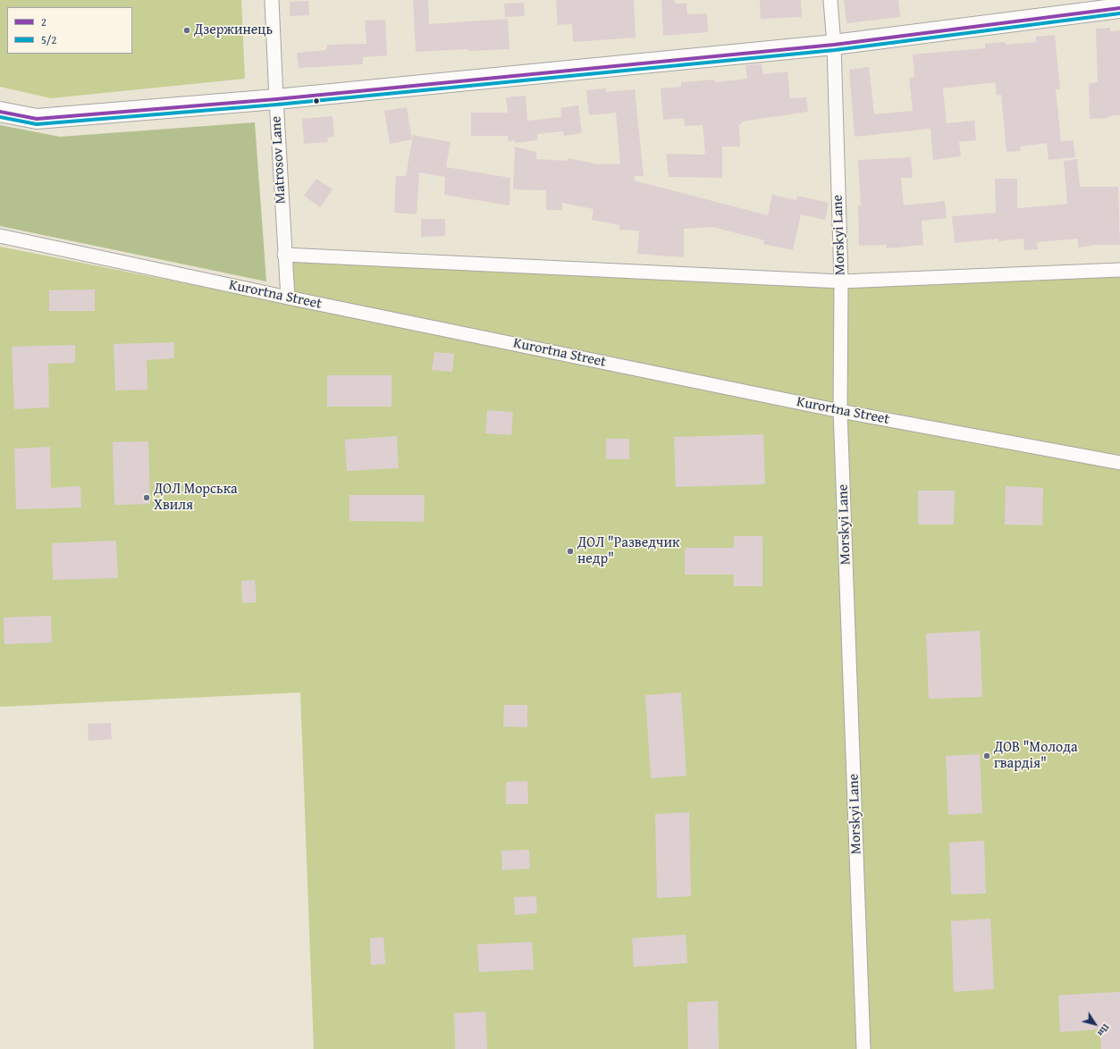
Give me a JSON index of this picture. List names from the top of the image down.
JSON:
{
  "streets": {
    "street": ["Matrosov Lane", "Morskyi Lane", "Kurortna Street"]
  },
  "crossings": [
    ["Matrosov Lane", "Kurortna Street"],
    ["Morskyi Lane", "Kurortna Street"]
  ],
  "places": [
    "Дзержинець",
    "ДОЛ Морська Хвиля",
    "ДОЛ \"Разведчик недр\"",
    "ДОВ \"Молода гвардія\""
  ],
  "lines": ["transit line 2", "transit line 5/2"],
  "legend": ["2", "5/2"],
  "north": "bottom right"
}
